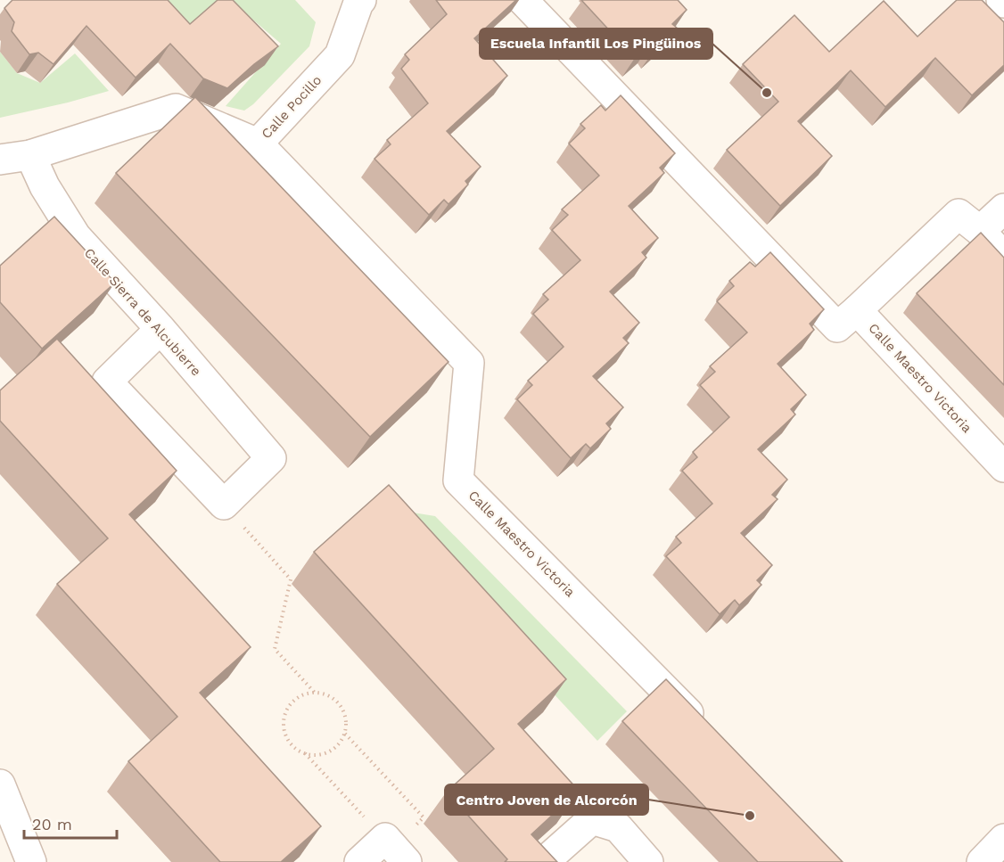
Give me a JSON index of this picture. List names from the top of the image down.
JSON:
{
  "streets": {
    "street": ["Calle Pocillo", "Calle Sierra de Alcubierre", "Calle Maestro Victoria"]
  },
  "crossings": [
    ["Calle Pocillo", "Calle Sierra de Alcubierre"],
    ["Calle Pocillo", "Calle Maestro Victoria"]
  ],
  "places": ["Escuela Infantil Los Pingüinos", "Centro Joven de Alcorcón"],
  "scale_bar": "20 m"
}
